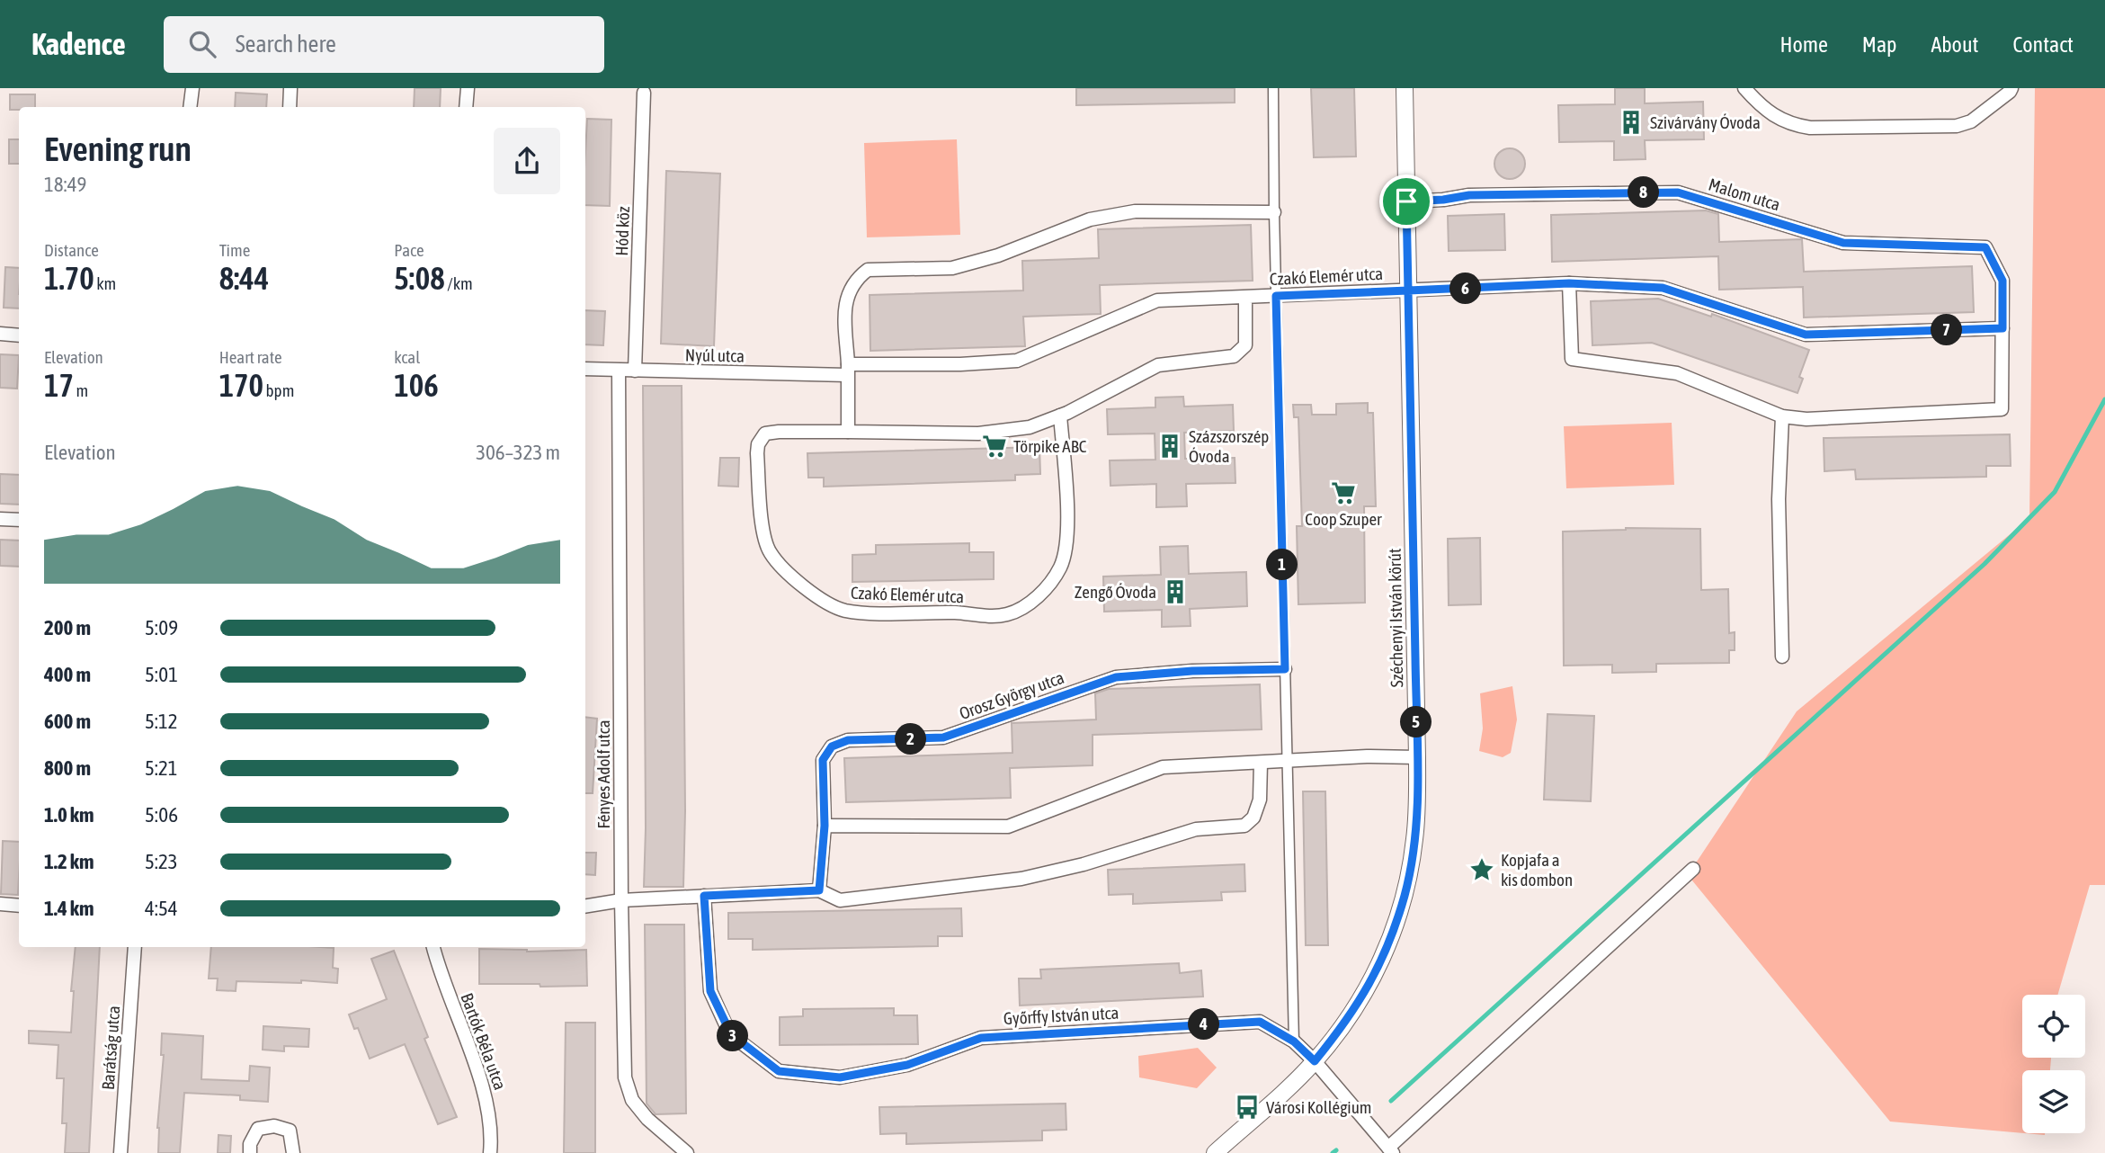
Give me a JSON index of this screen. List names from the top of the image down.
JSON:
{
  "streets": {
    "street": [
      "Malom utca",
      "Hód köz",
      "Czakó Elemér utca",
      "Nyúl utca",
      "Széchenyi István körút",
      "Orosz György utca",
      "Fényes Adolf utca",
      "Győrffy István utca",
      "Bartók Béla utca",
      "Barátság utca"
    ]
  },
  "crossings": [
    ["Malom utca", "Széchenyi István körút"],
    ["Hód köz", "Nyúl utca"],
    ["Czakó Elemér utca", "Nyúl utca"],
    ["Czakó Elemér utca", "Széchenyi István körút"],
    ["Nyúl utca", "Fényes Adolf utca"],
    ["Széchenyi István körút", "Győrffy István utca"]
  ],
  "places": {
    "building": ["Szivárvány Óvoda", "Százszorszép Óvoda", "Zengő Óvoda"],
    "supermarket": ["Törpike ABC", "Coop Szuper"],
    "place": ["Kopjafa a kis dombon"],
    "bus stop": ["Városi Kollégium"]
  },
  "page": {
    "header": "Kadence",
    "search": "Search here",
    "nav": [
      "Home",
      "Map",
      "About",
      "Contact"
    ],
    "heading": ["Evening run", "18:49"],
    "pins": [
      "8",
      "6",
      "7",
      "1",
      "5",
      "2",
      "4",
      "3"
    ],
    "stats": [
      ["Distance", "1.70 km"],
      ["Time", "8:44"],
      ["Pace", "5:08 /km"],
      ["Elevation", "17 m"],
      ["Heart rate", "170 bpm"],
      ["kcal", "106"]
    ],
    "chart": ["Elevation", "306–323 m"],
    "list": [
      {
        "name": "200 m",
        "note": "5:09"
      },
      {
        "name": "400 m",
        "note": "5:01"
      },
      {
        "name": "600 m",
        "note": "5:12"
      },
      {
        "name": "800 m",
        "note": "5:21"
      },
      {
        "name": "1.0 km",
        "note": "5:06"
      },
      {
        "name": "1.2 km",
        "note": "5:23"
      },
      {
        "name": "1.4 km",
        "note": "4:54"
      }
    ]
  }
}
